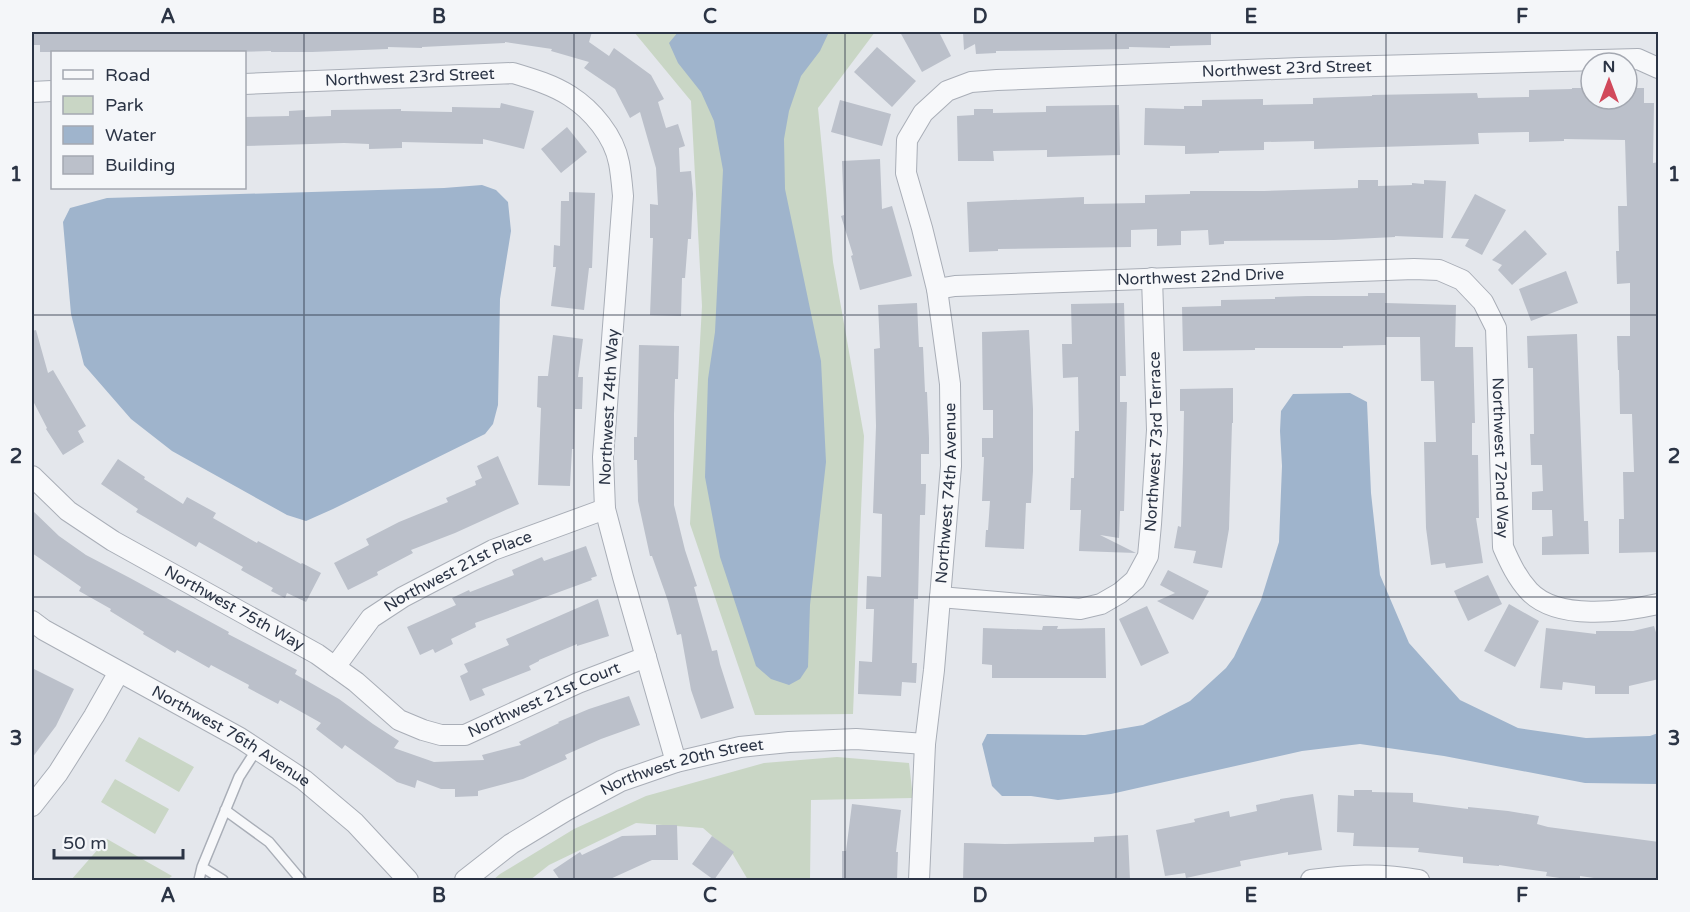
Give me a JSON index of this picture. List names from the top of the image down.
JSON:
{
  "streets": {
    "street": [
      "Northwest 23rd Street",
      "Northwest 22nd Drive",
      "Northwest 74th Way",
      "Northwest 73rd Terrace",
      "Northwest 72nd Way",
      "Northwest 74th Avenue",
      "Northwest 21st Place",
      "Northwest 75th Way",
      "Northwest 21st Court",
      "Northwest 76th Avenue",
      "Northwest 20th Street"
    ]
  },
  "crossings": [
    ["Northwest 23rd Street", "Northwest 74th Way"],
    ["Northwest 23rd Street", "Northwest 74th Avenue"],
    ["Northwest 22nd Drive", "Northwest 73rd Terrace"],
    ["Northwest 22nd Drive", "Northwest 72nd Way"],
    ["Northwest 22nd Drive", "Northwest 74th Avenue"],
    ["Northwest 74th Way", "Northwest 21st Place"],
    ["Northwest 74th Way", "Northwest 21st Court"],
    ["Northwest 74th Way", "Northwest 20th Street"],
    ["Northwest 73rd Terrace", "Northwest 74th Avenue"],
    ["Northwest 74th Avenue", "Northwest 20th Street"],
    ["Northwest 21st Place", "Northwest 75th Way"],
    ["Northwest 75th Way", "Northwest 21st Court"]
  ],
  "legend": [
    "Road",
    "Park",
    "Water",
    "Building"
  ],
  "scale_bar": "50 m",
  "north": "top",
  "grid": {
    "columns": [
      "A",
      "B",
      "C",
      "D",
      "E",
      "F"
    ],
    "rows": ["1", "2", "3"]
  }
}
